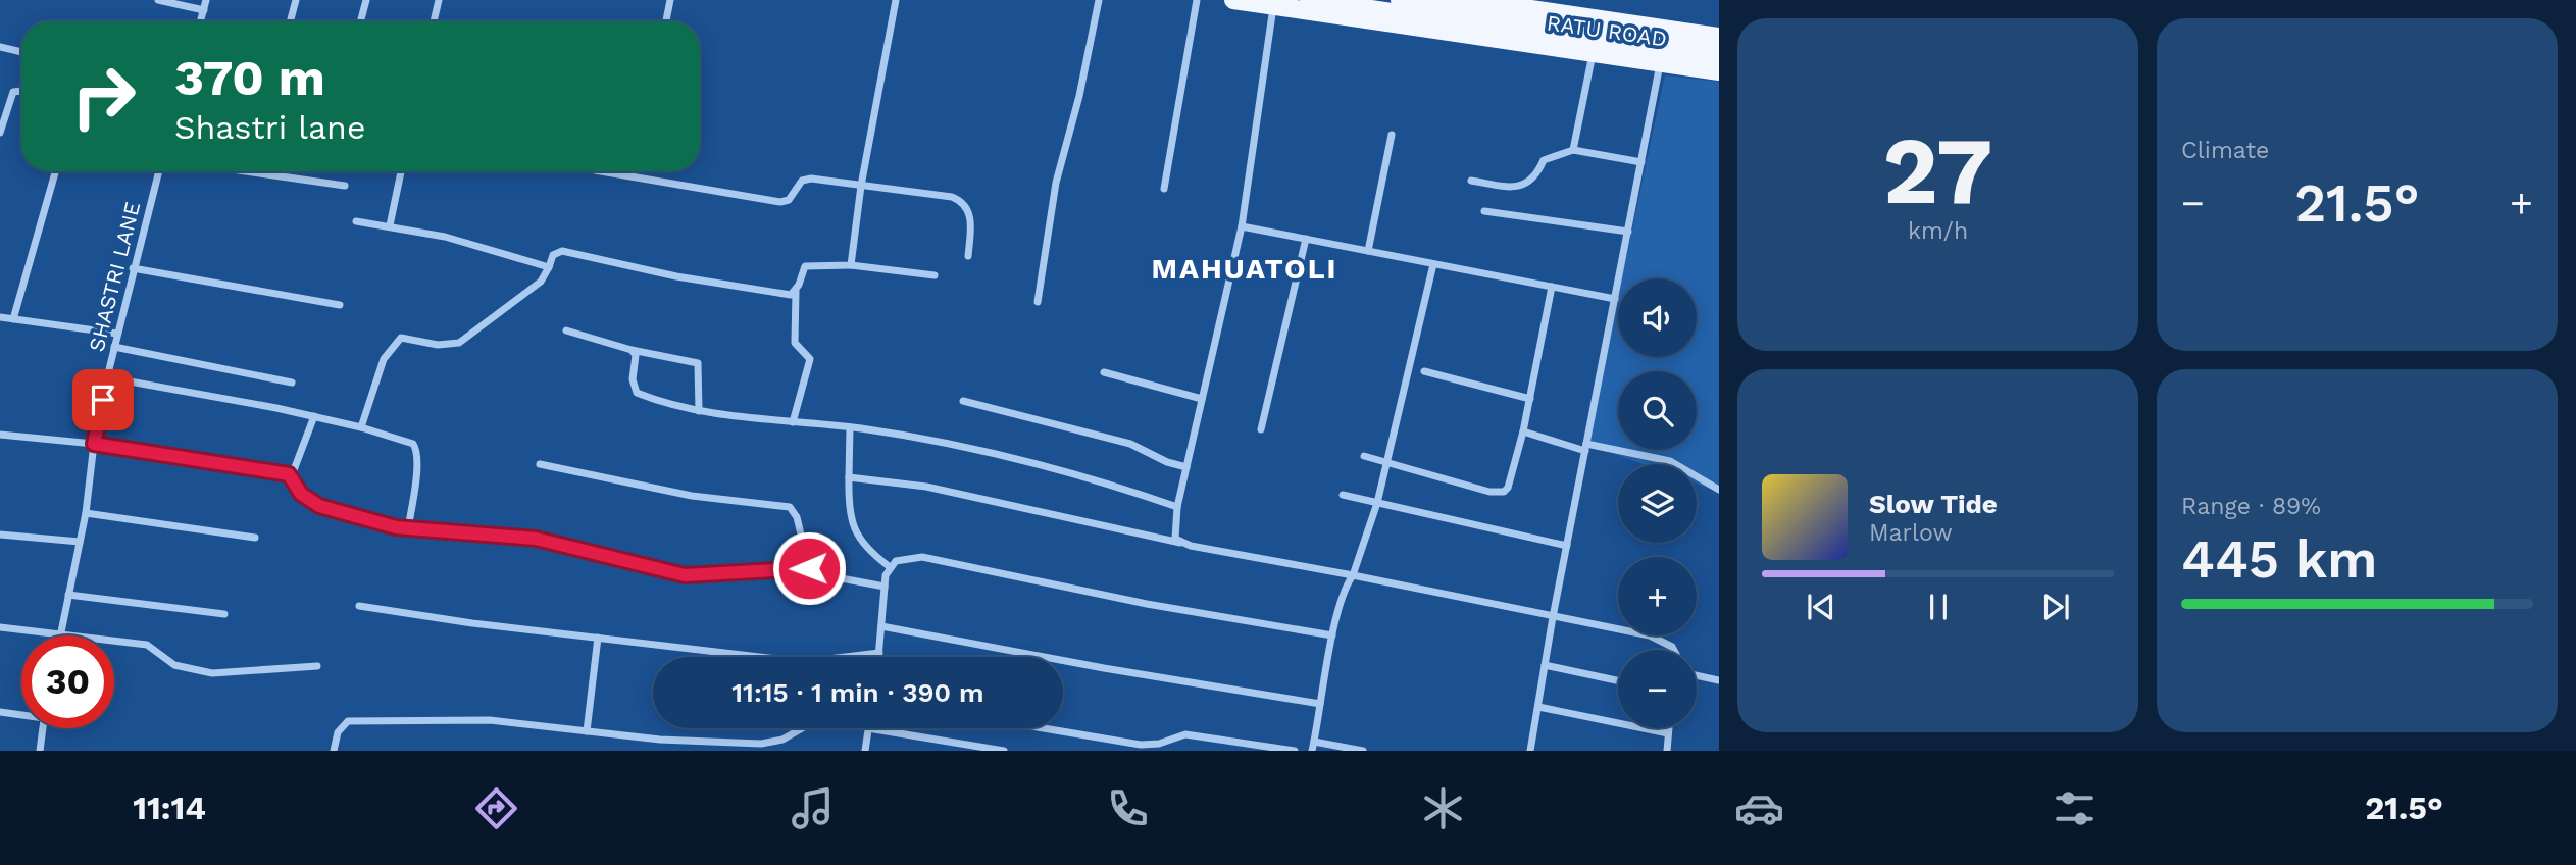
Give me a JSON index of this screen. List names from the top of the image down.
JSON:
{
  "streets": {
    "main road": ["RATU ROAD"],
    "street": ["SHASTRI LANE"]
  },
  "districts": ["MAHUATOLI"],
  "page": {
    "tile": [
      ["27", "km/h"],
      "Climate",
      ["Range · 89%", "445 km"]
    ],
    "turn": ["370 m", "Shastri lane"],
    "heat": ["−", "21.5°", "+"],
    "map_buttons": ["+", "−"],
    "song": ["Slow Tide", "Marlow"],
    "limit": "30",
    "trip": "11:15 · 1 min · 390 m",
    "tabs": ["11:14", "21.5°"]
  }
}
